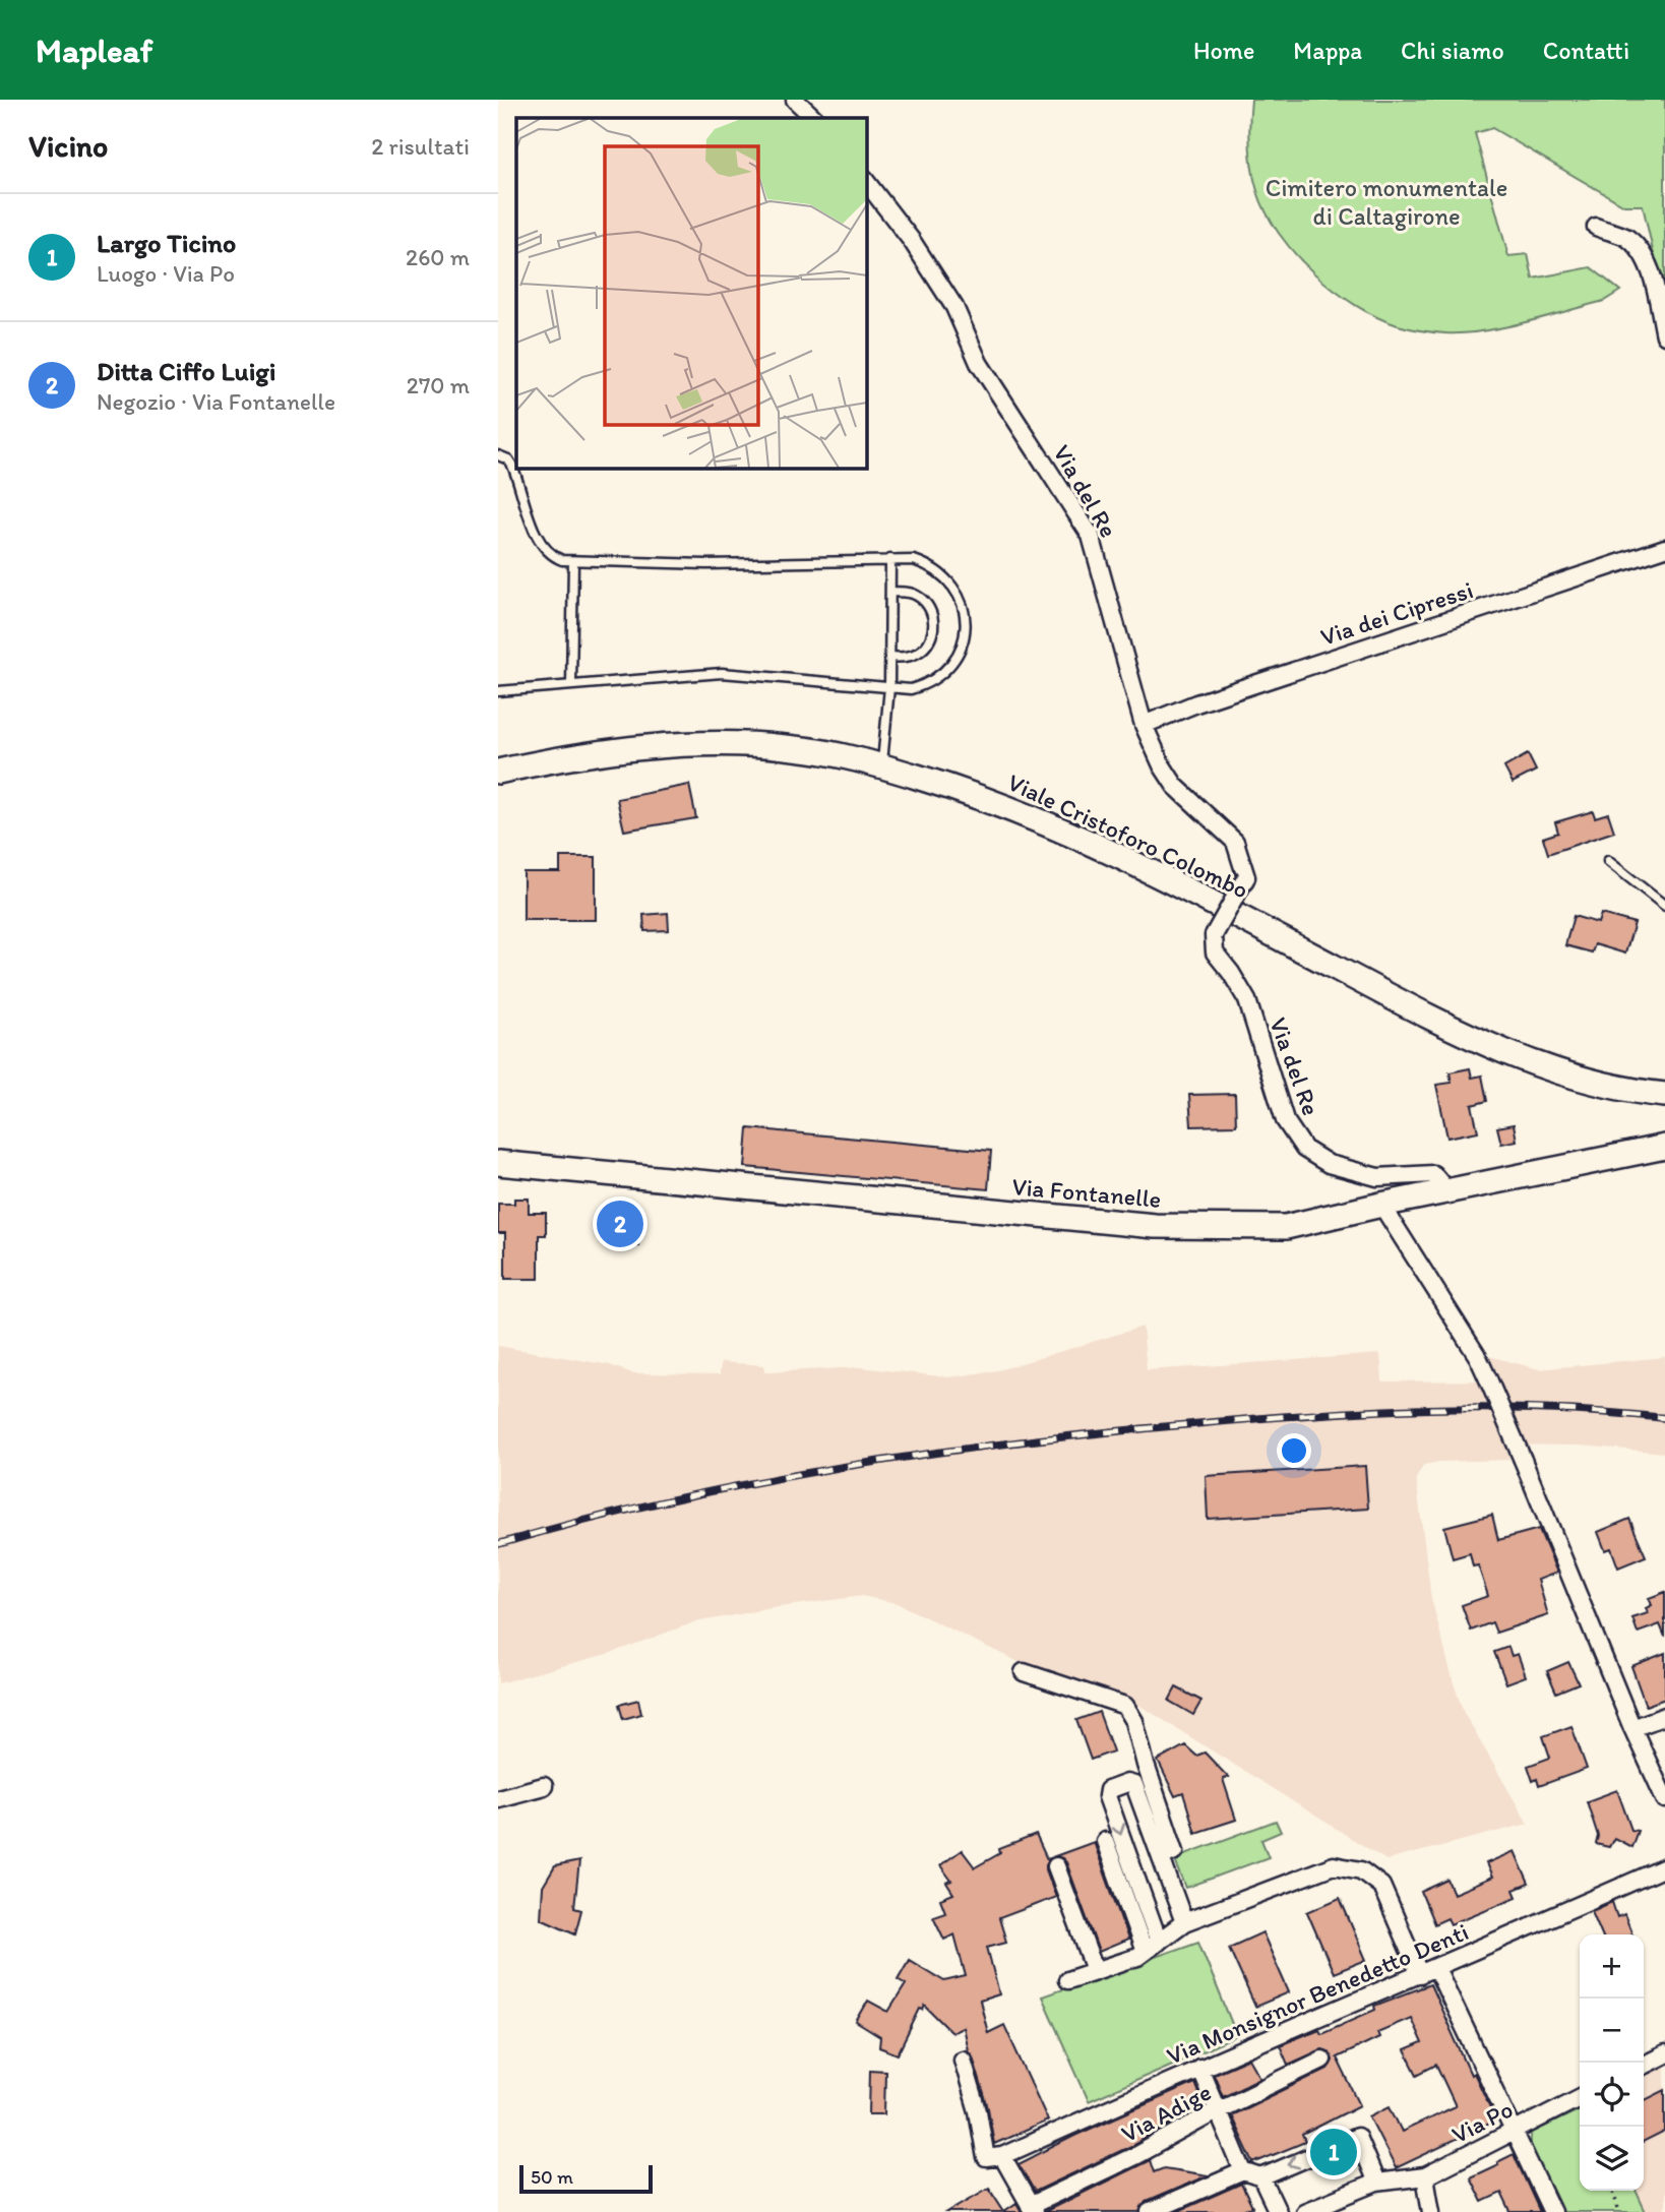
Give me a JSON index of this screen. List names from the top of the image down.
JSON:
{
  "streets": {
    "main road": ["Viale Cristoforo Colombo", "Via Fontanelle"],
    "street": [
      "Via del Re",
      "Via dei Cipressi",
      "Via Monsignor Benedetto Denti",
      "Via Adige",
      "Via Po"
    ]
  },
  "crossings": [
    ["Via del Re", "Via dei Cipressi"],
    ["Via del Re", "Via Fontanelle"]
  ],
  "parks": ["Cimitero monumentale di Caltagirone"],
  "scale_bar": "50 m",
  "page": {
    "header": "Mapleaf",
    "nav": [
      "Home",
      "Mappa",
      "Chi siamo",
      "Contatti"
    ],
    "heading": ["Vicino", "2 risultati"],
    "list": [
      {
        "mark": "1",
        "name": "Largo Ticino",
        "note": "Luogo · Via Po",
        "value": "260 m"
      },
      {
        "mark": "2",
        "name": "Ditta Ciffo Luigi",
        "note": "Negozio · Via Fontanelle",
        "value": "270 m"
      }
    ],
    "pins": ["2", "1"],
    "map_buttons": ["+", "−"],
    "scale": "50 m"
  }
}
